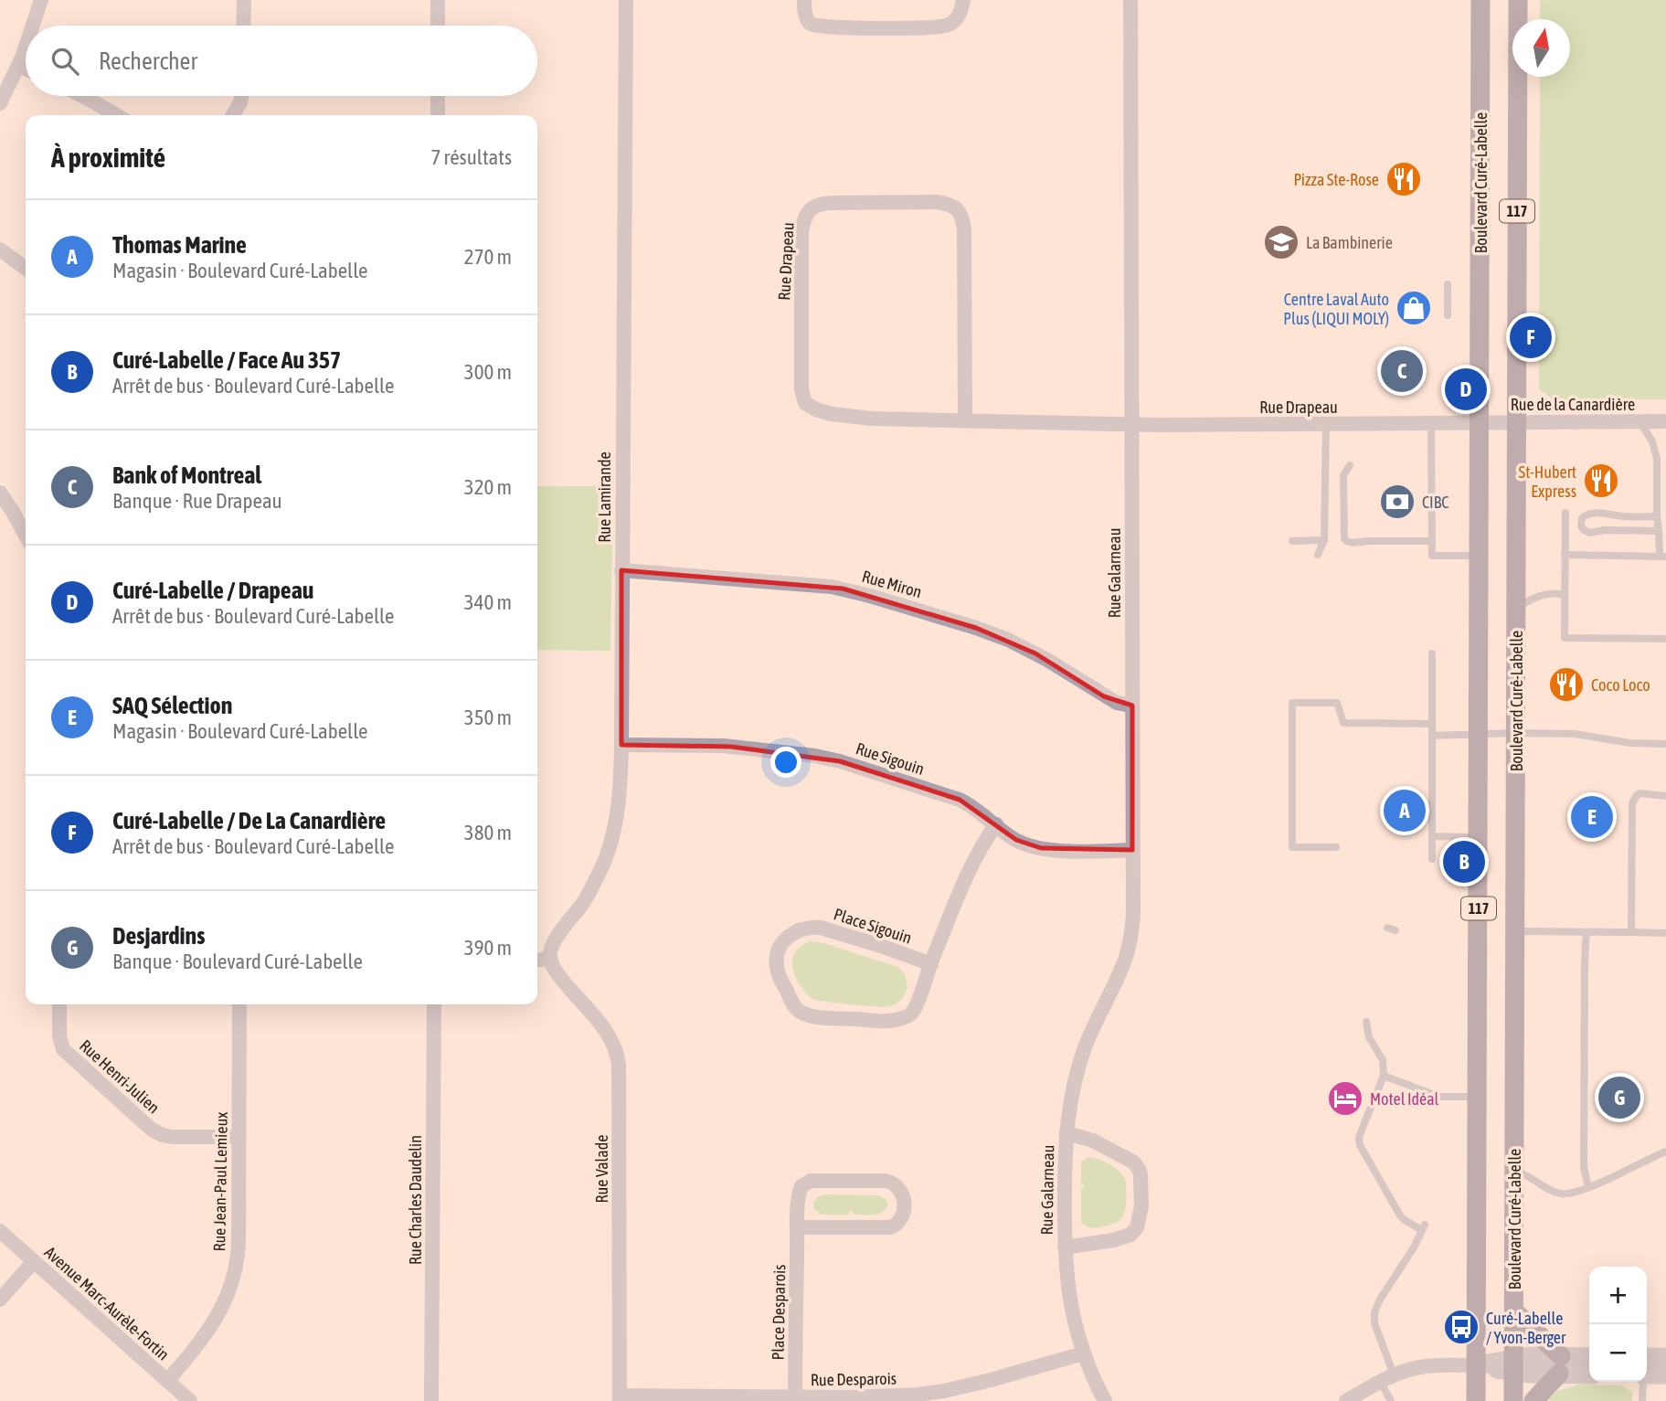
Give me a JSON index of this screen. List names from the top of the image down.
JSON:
{
  "streets": {
    "main road": ["Boulevard Curé-Labelle", "117"],
    "street": [
      "Rue Drapeau",
      "Rue de la Canardière",
      "Rue Lamirande",
      "Rue Galarneau",
      "Rue Miron",
      "Rue Sigouin",
      "Place Sigouin",
      "Rue Henri-Julien",
      "Rue Valade",
      "Rue Jean-Paul Lemieux",
      "Rue Charles Daudelin",
      "Avenue Marc-Aurèle-Fortin",
      "Place Desparois",
      "Rue Desparois"
    ]
  },
  "crossings": [
    ["Boulevard Curé-Labelle", "Rue Drapeau"],
    ["Boulevard Curé-Labelle", "Rue de la Canardière"],
    ["Rue Drapeau", "Rue de la Canardière"],
    ["Rue Drapeau", "Rue Galarneau"],
    ["Rue Lamirande", "Rue Miron"],
    ["Rue Lamirande", "Rue Sigouin"],
    ["Rue Lamirande", "Rue Valade"],
    ["Rue Galarneau", "Rue Miron"],
    ["Rue Galarneau", "Rue Sigouin"],
    ["Rue Galarneau", "Rue Desparois"],
    ["Rue Sigouin", "Place Sigouin"],
    ["Rue Henri-Julien", "Rue Jean-Paul Lemieux"],
    ["Rue Valade", "Rue Desparois"],
    ["Rue Jean-Paul Lemieux", "Avenue Marc-Aurèle-Fortin"],
    ["Place Desparois", "Rue Desparois"]
  ],
  "places": {
    "restaurant": ["Pizza Ste-Rose", "St-Hubert Express", "Coco Loco"],
    "school or university": ["La Bambinerie"],
    "shop": ["Centre Laval Auto Plus (LIQUI MOLY)"],
    "bank": ["CIBC"],
    "hotel": ["Motel Idéal"],
    "bus stop": ["Curé-Labelle / Yvon-Berger"]
  },
  "north": "top",
  "page": {
    "search": "Rechercher",
    "heading": ["À proximité", "7 résultats"],
    "list": [
      {
        "mark": "A",
        "name": "Thomas Marine",
        "note": "Magasin · Boulevard Curé-Labelle",
        "value": "270 m"
      },
      {
        "mark": "B",
        "name": "Curé-Labelle / Face Au 357",
        "note": "Arrêt de bus · Boulevard Curé-Labelle",
        "value": "300 m"
      },
      {
        "mark": "C",
        "name": "Bank of Montreal",
        "note": "Banque · Rue Drapeau",
        "value": "320 m"
      },
      {
        "mark": "D",
        "name": "Curé-Labelle / Drapeau",
        "note": "Arrêt de bus · Boulevard Curé-Labelle",
        "value": "340 m"
      },
      {
        "mark": "E",
        "name": "SAQ Sélection",
        "note": "Magasin · Boulevard Curé-Labelle",
        "value": "350 m"
      },
      {
        "mark": "F",
        "name": "Curé-Labelle / De La Canardière",
        "note": "Arrêt de bus · Boulevard Curé-Labelle",
        "value": "380 m"
      },
      {
        "mark": "G",
        "name": "Desjardins",
        "note": "Banque · Boulevard Curé-Labelle",
        "value": "390 m"
      }
    ],
    "pins": [
      "F",
      "C",
      "D",
      "A",
      "E",
      "B",
      "G"
    ],
    "map_buttons": ["+", "−"]
  }
}
